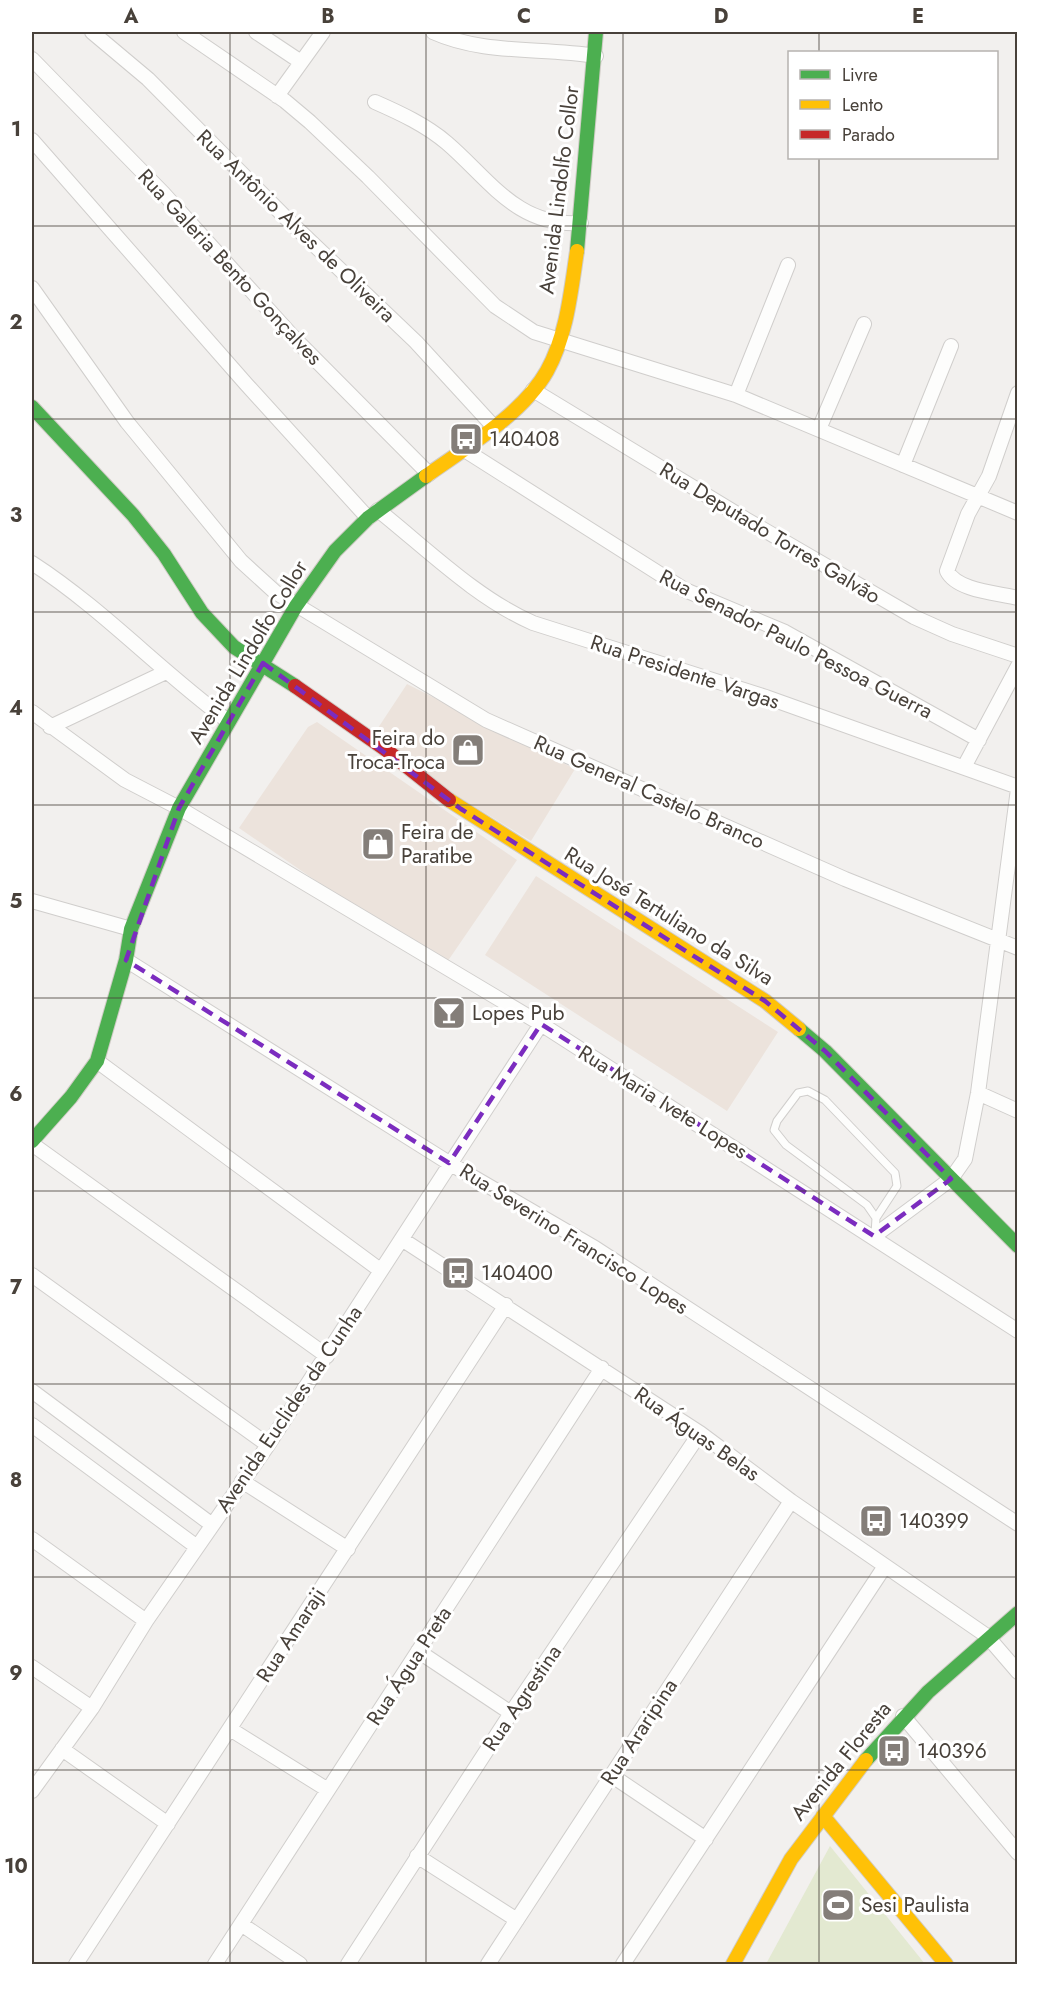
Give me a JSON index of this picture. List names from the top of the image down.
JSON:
{
  "streets": {
    "street": [
      "Avenida Lindolfo Collor",
      "Rua Antônio Alves de Oliveira",
      "Rua Galeria Bento Gonçalves",
      "Rua Deputado Torres Galvão",
      "Rua Senador Paulo Pessoa Guerra",
      "Rua Presidente Vargas",
      "Rua General Castelo Branco",
      "Rua José Tertuliano da Silva",
      "Rua Maria Ivete Lopes",
      "Rua Severino Francisco Lopes",
      "Avenida Euclides da Cunha",
      "Rua Águas Belas",
      "Rua Amaraji",
      "Rua Água Preta",
      "Rua Agrestina",
      "Rua Araripina",
      "Avenida Floresta"
    ]
  },
  "crossings": [
    ["Avenida Lindolfo Collor", "Rua Antônio Alves de Oliveira"],
    ["Avenida Lindolfo Collor", "Rua Galeria Bento Gonçalves"],
    ["Avenida Lindolfo Collor", "Rua Deputado Torres Galvão"],
    ["Avenida Lindolfo Collor", "Rua Senador Paulo Pessoa Guerra"],
    ["Avenida Lindolfo Collor", "Rua Presidente Vargas"],
    ["Avenida Lindolfo Collor", "Rua General Castelo Branco"],
    ["Avenida Lindolfo Collor", "Rua José Tertuliano da Silva"],
    ["Avenida Lindolfo Collor", "Rua Maria Ivete Lopes"],
    ["Avenida Lindolfo Collor", "Rua Severino Francisco Lopes"],
    ["Rua Maria Ivete Lopes", "Avenida Euclides da Cunha"],
    ["Rua Severino Francisco Lopes", "Avenida Euclides da Cunha"],
    ["Avenida Euclides da Cunha", "Rua Águas Belas"],
    ["Rua Águas Belas", "Rua Amaraji"],
    ["Rua Águas Belas", "Rua Água Preta"],
    ["Rua Águas Belas", "Rua Agrestina"],
    ["Rua Águas Belas", "Rua Araripina"],
    ["Rua Águas Belas", "Avenida Floresta"]
  ],
  "places": {
    "bus stop": [
      "140408",
      "140400",
      "140399",
      "140396"
    ],
    "shop": ["Feira do Troca-Troca", "Feira de Paratibe"],
    "bar": ["Lopes Pub"],
    "sports": ["Sesi Paulista"]
  },
  "legend": ["Livre", "Lento", "Parado"],
  "grid": {
    "columns": [
      "A",
      "B",
      "C",
      "D",
      "E"
    ],
    "rows": [
      "1",
      "2",
      "3",
      "4",
      "5",
      "6",
      "7",
      "8",
      "9",
      "10"
    ]
  }
}
